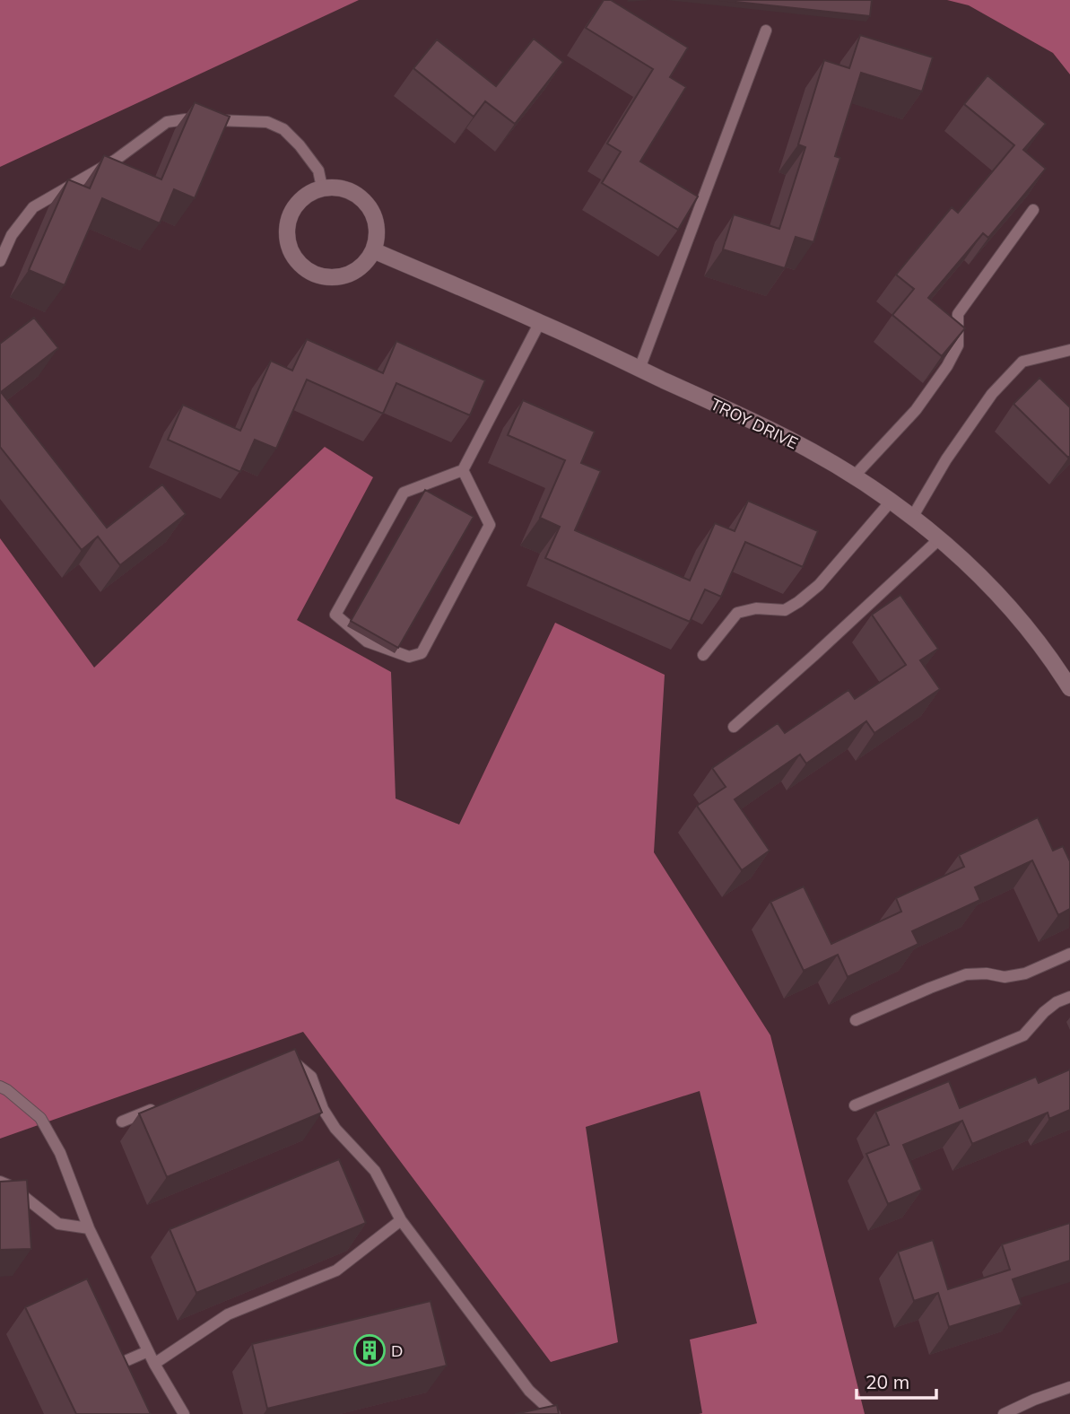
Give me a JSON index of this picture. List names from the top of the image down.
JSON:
{
  "streets": {
    "street": ["TROY DRIVE"]
  },
  "places": {
    "building": ["D"]
  },
  "scale_bar": "20 m"
}
